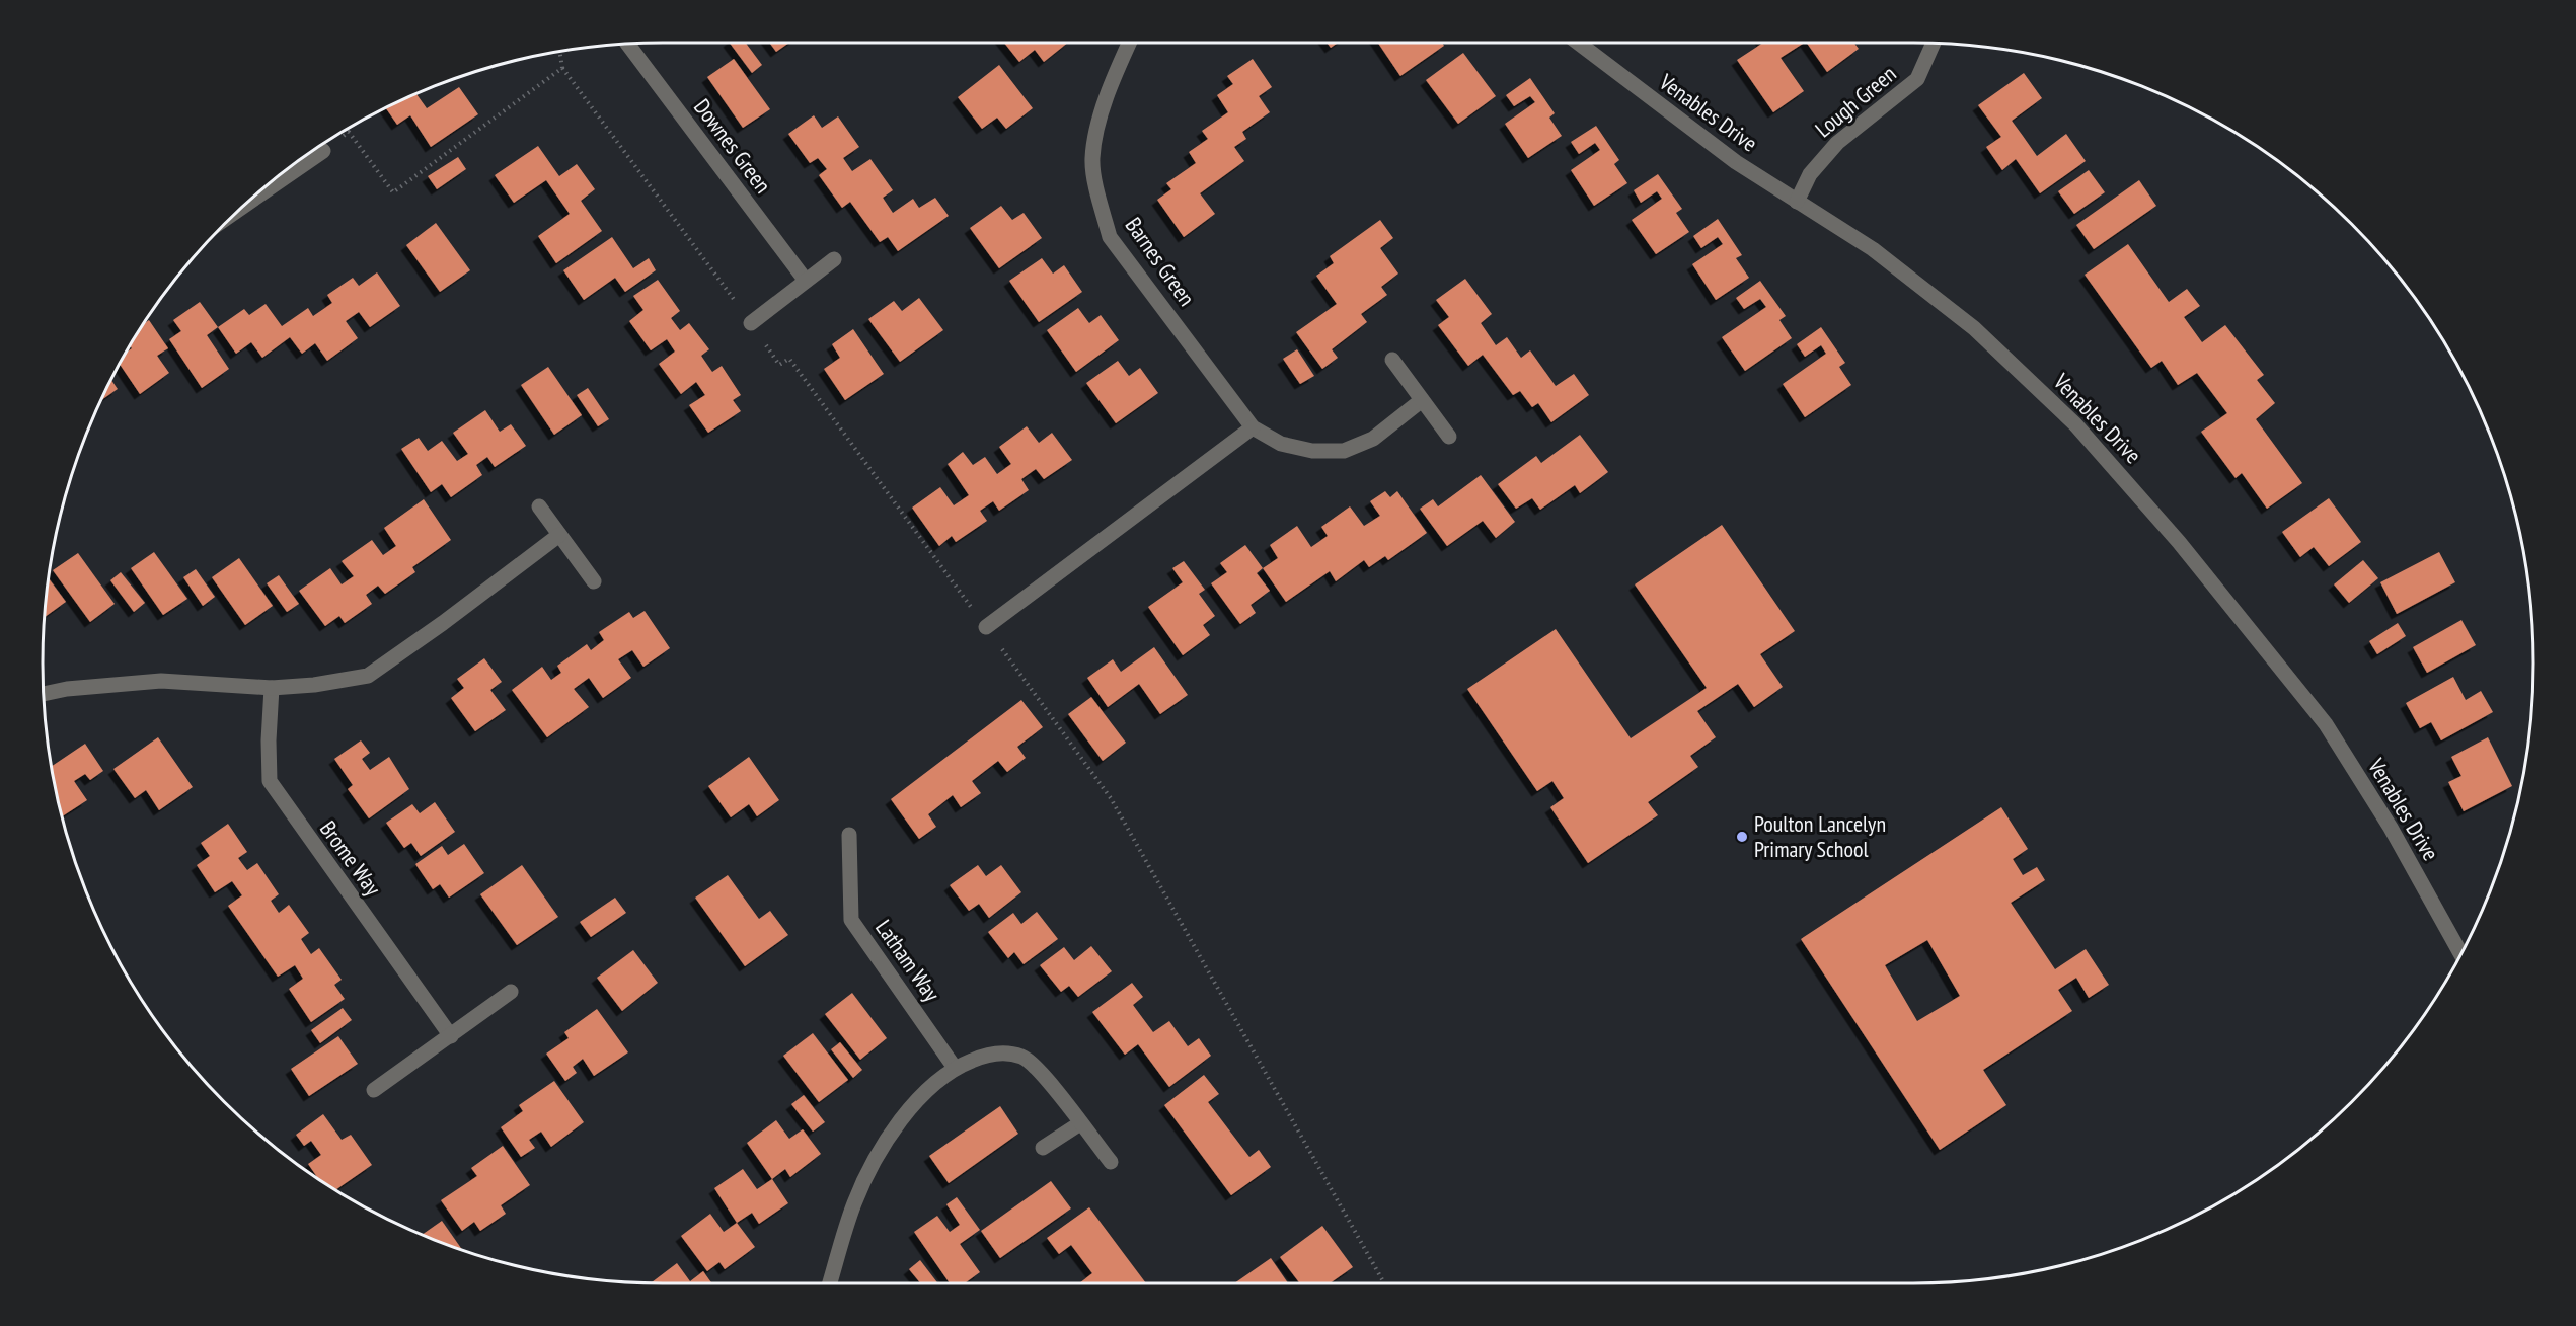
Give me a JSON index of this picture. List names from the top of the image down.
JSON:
{
  "streets": {
    "street": [
      "Lough Green",
      "Venables Drive",
      "Downes Green",
      "Barnes Green",
      "Brome Way",
      "Latham Way"
    ]
  },
  "crossings": [
    ["Lough Green", "Venables Drive"]
  ],
  "places": ["Poulton Lancelyn Primary School"]
}
